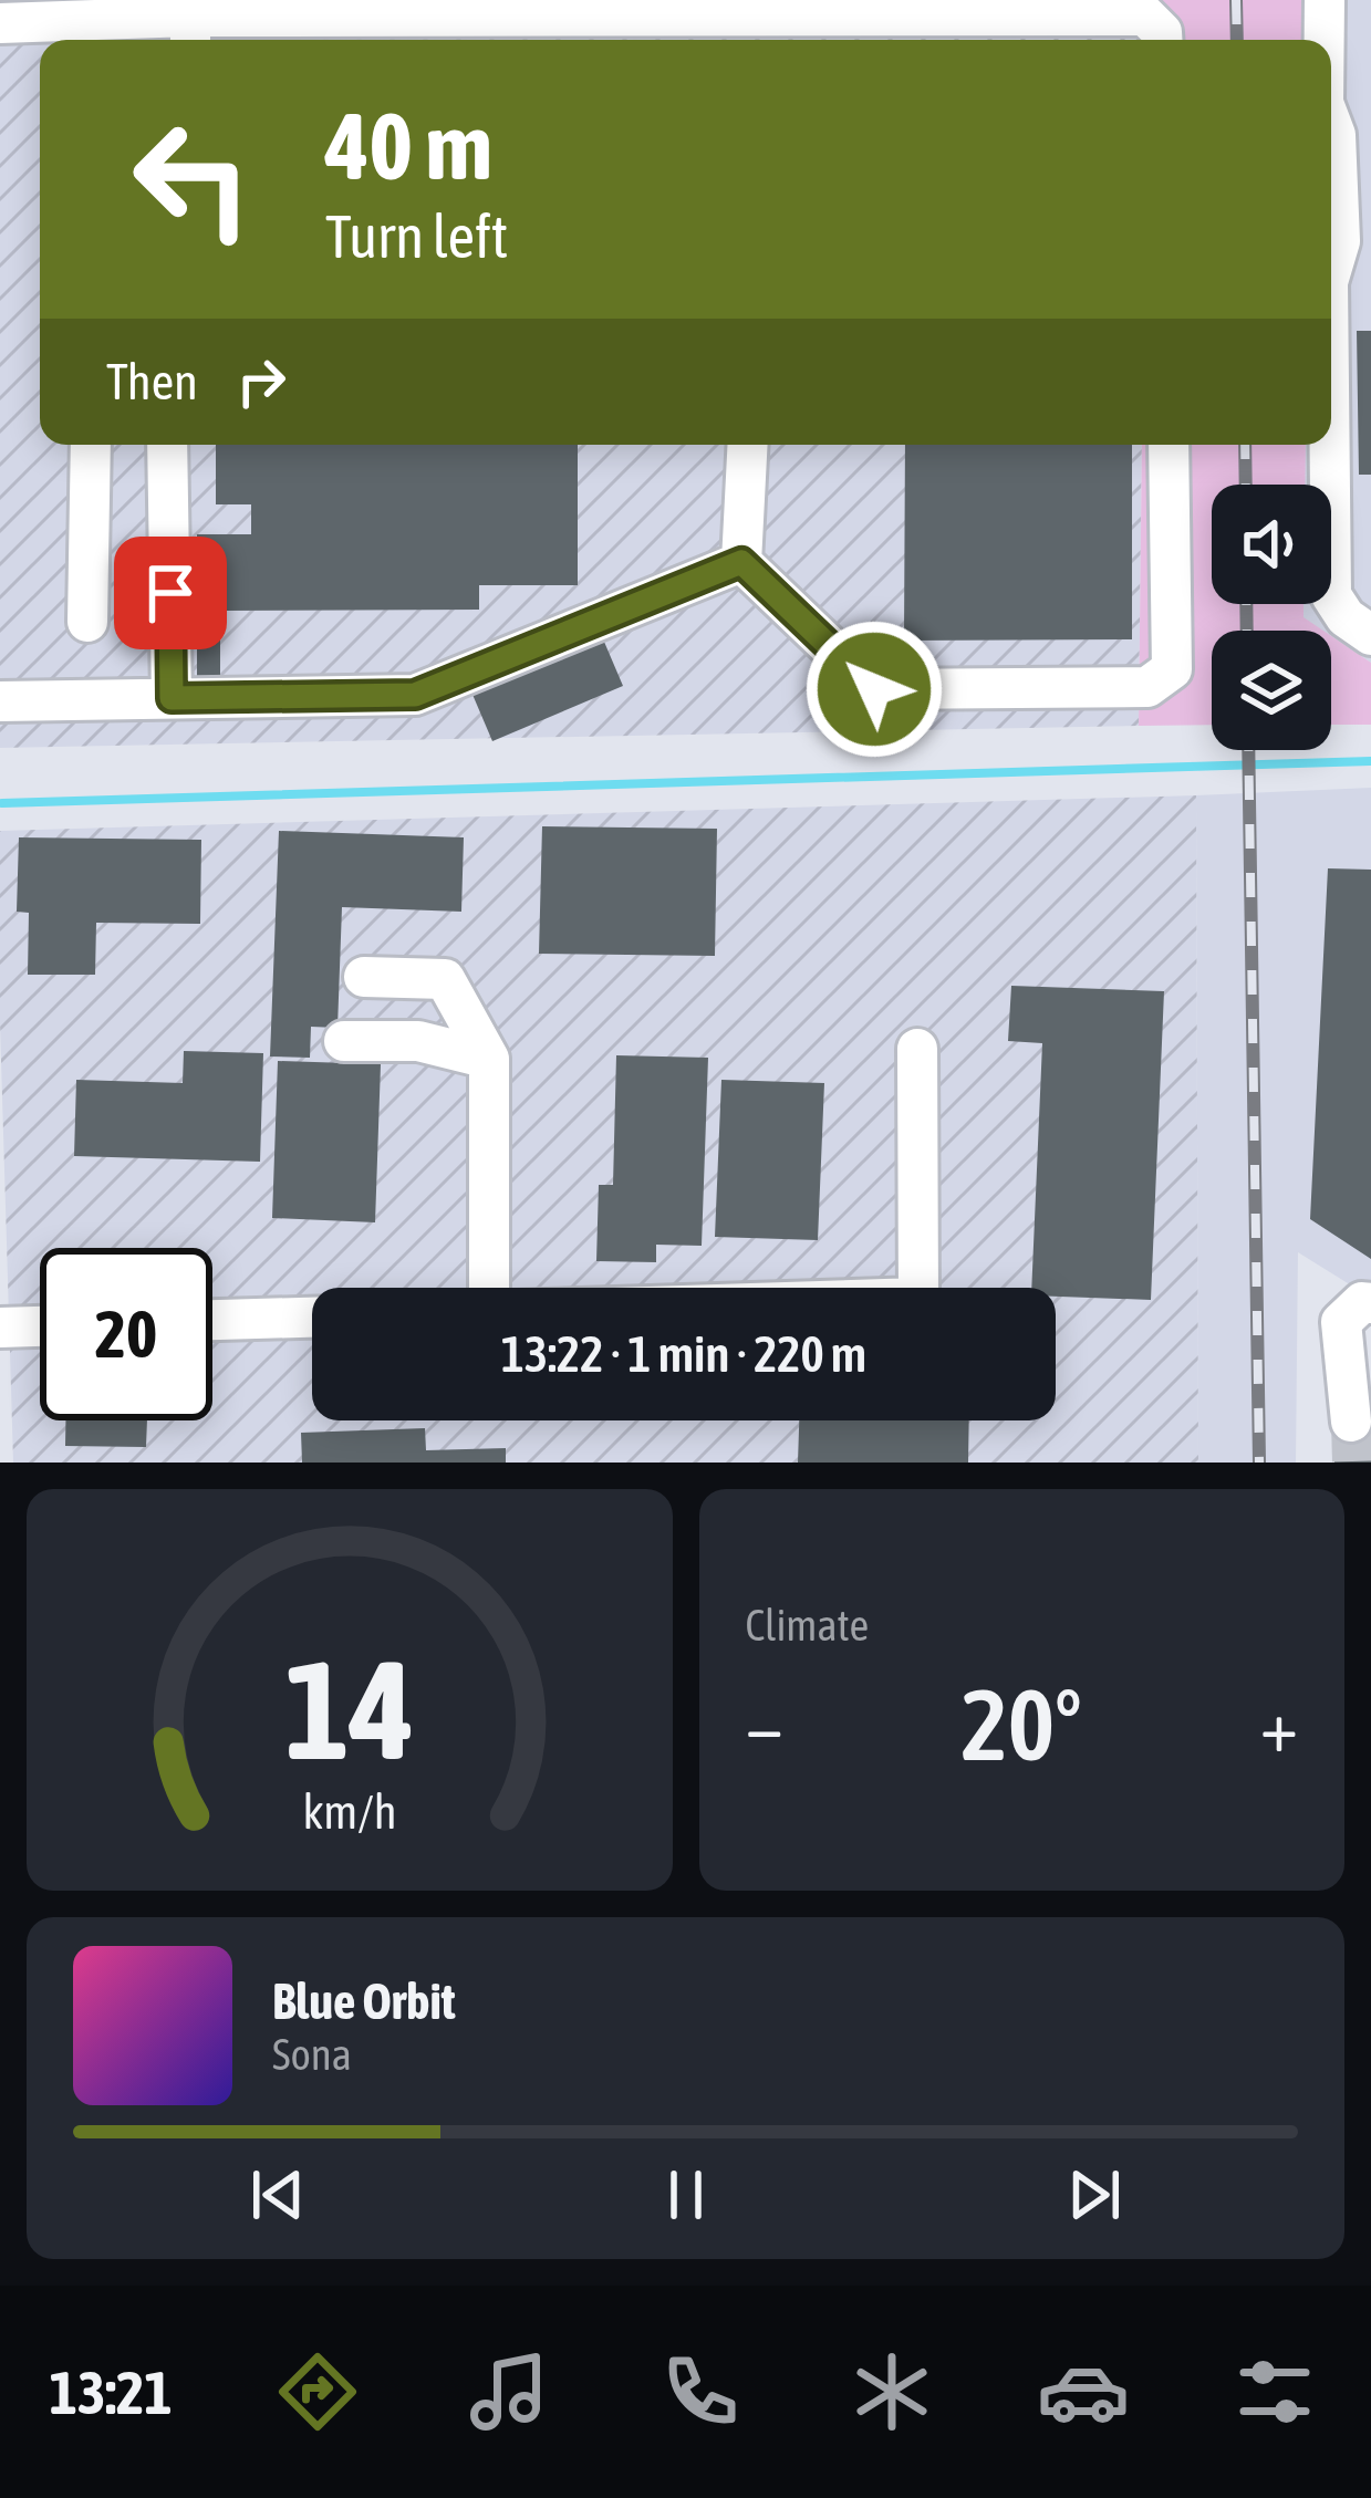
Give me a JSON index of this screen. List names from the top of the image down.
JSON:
{
  "page": {
    "turn": ["40 m", "Turn left"],
    "then": "Then",
    "limit": "20",
    "trip": "13:22 · 1 min · 220 m",
    "tile": "Climate",
    "heat": ["−", "20°", "+"],
    "song": ["Blue Orbit", "Sona"],
    "tabs": "13:21",
    "gauge": ["14", "km/h"]
  }
}
